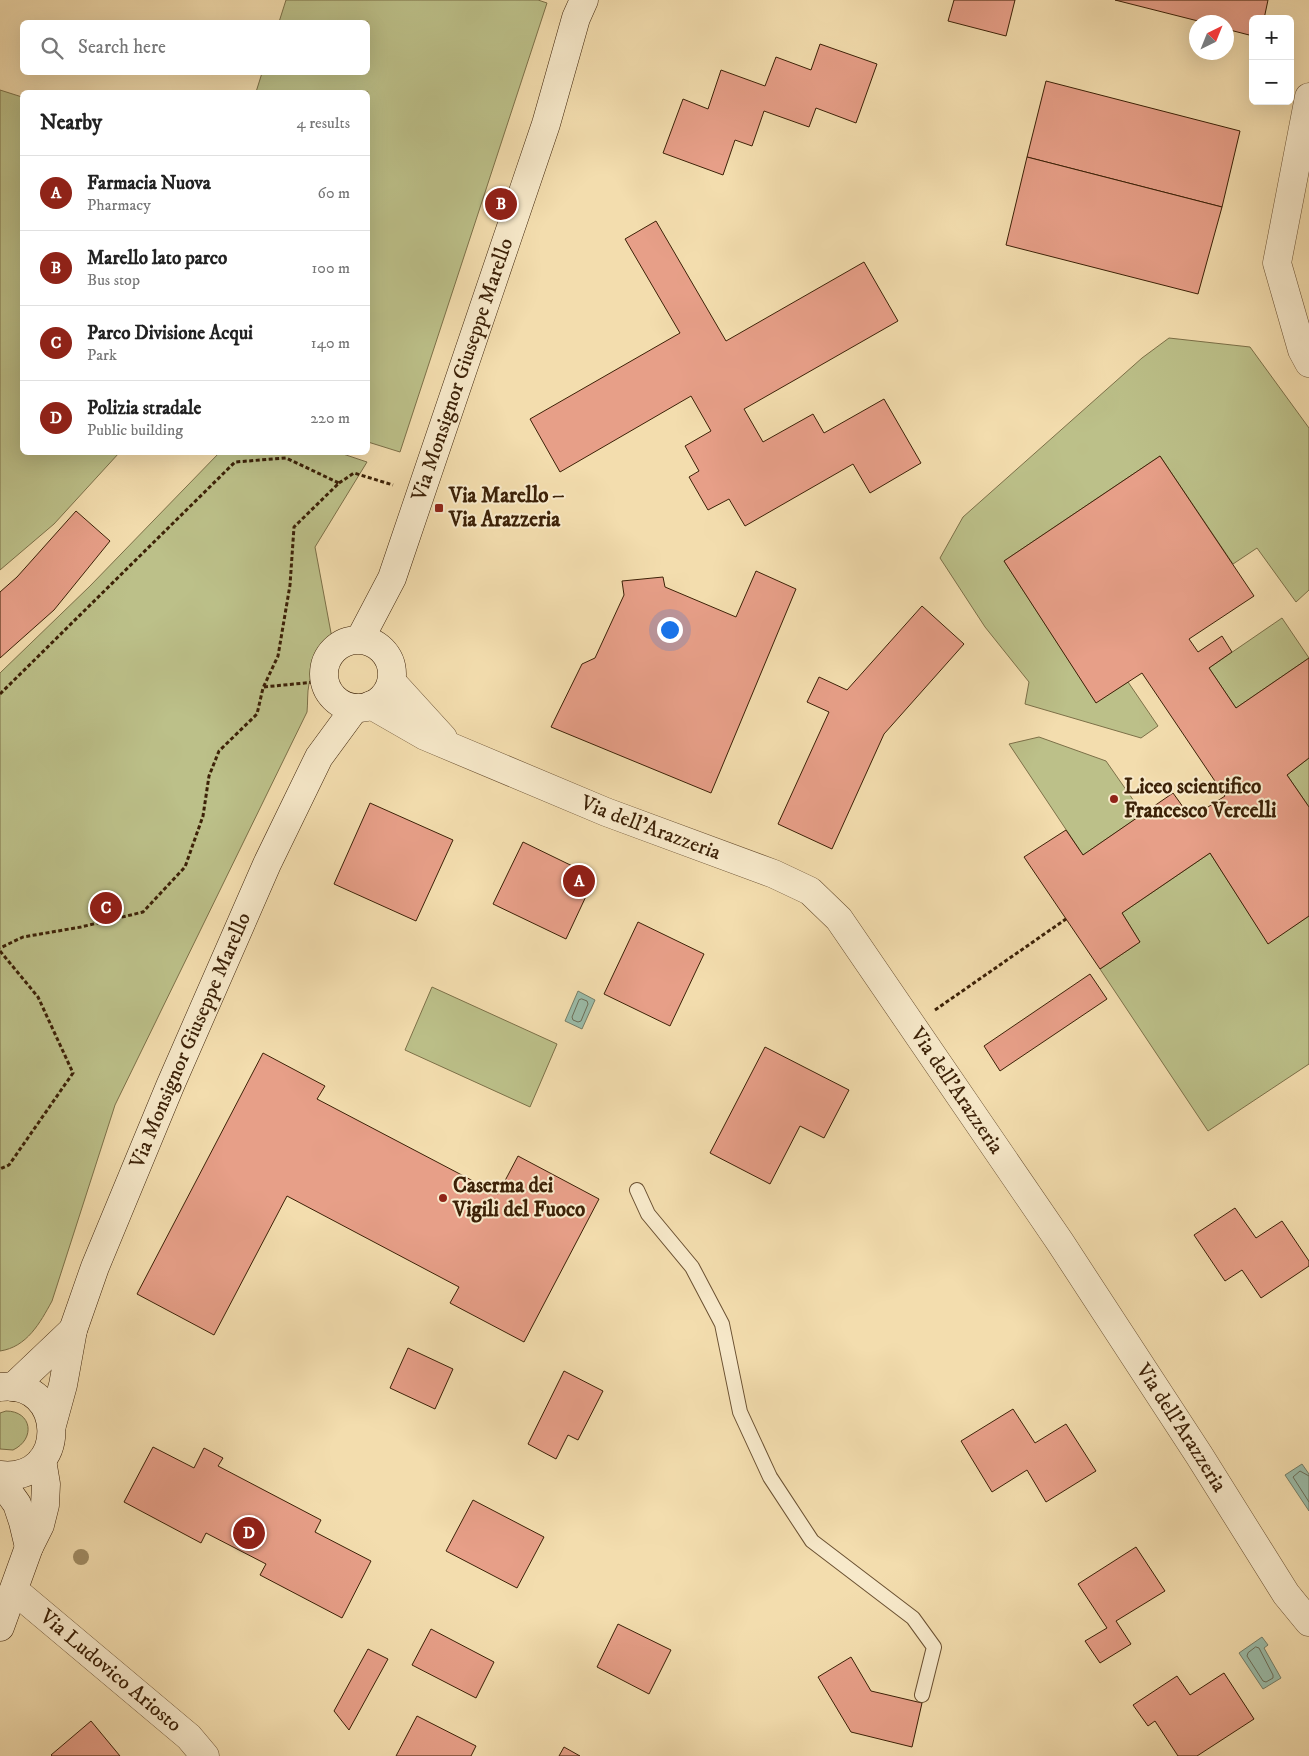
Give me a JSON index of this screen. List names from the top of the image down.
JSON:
{
  "streets": {
    "street": ["Via Monsignor Giuseppe Marello", "Via dell'Arazzeria", "Via Ludovico Ariosto"]
  },
  "crossings": [
    ["Via Monsignor Giuseppe Marello", "Via dell'Arazzeria"]
  ],
  "places": {
    "transit": ["Via Marello – Via Arazzeria"],
    "other": ["Liceo scientifico Francesco Vercelli", "Caserma dei Vigili del Fuoco"]
  },
  "north": "top right",
  "page": {
    "map_buttons": ["+", "−"],
    "search": "Search here",
    "heading": ["Nearby", "4 results"],
    "list": [
      {
        "mark": "A",
        "name": "Farmacia Nuova",
        "note": "Pharmacy",
        "value": "60 m"
      },
      {
        "mark": "B",
        "name": "Marello lato parco",
        "note": "Bus stop",
        "value": "100 m"
      },
      {
        "mark": "C",
        "name": "Parco Divisione Acqui",
        "note": "Park",
        "value": "140 m"
      },
      {
        "mark": "D",
        "name": "Polizia stradale",
        "note": "Public building",
        "value": "220 m"
      }
    ],
    "pins": [
      "B",
      "A",
      "C",
      "D"
    ]
  }
}
